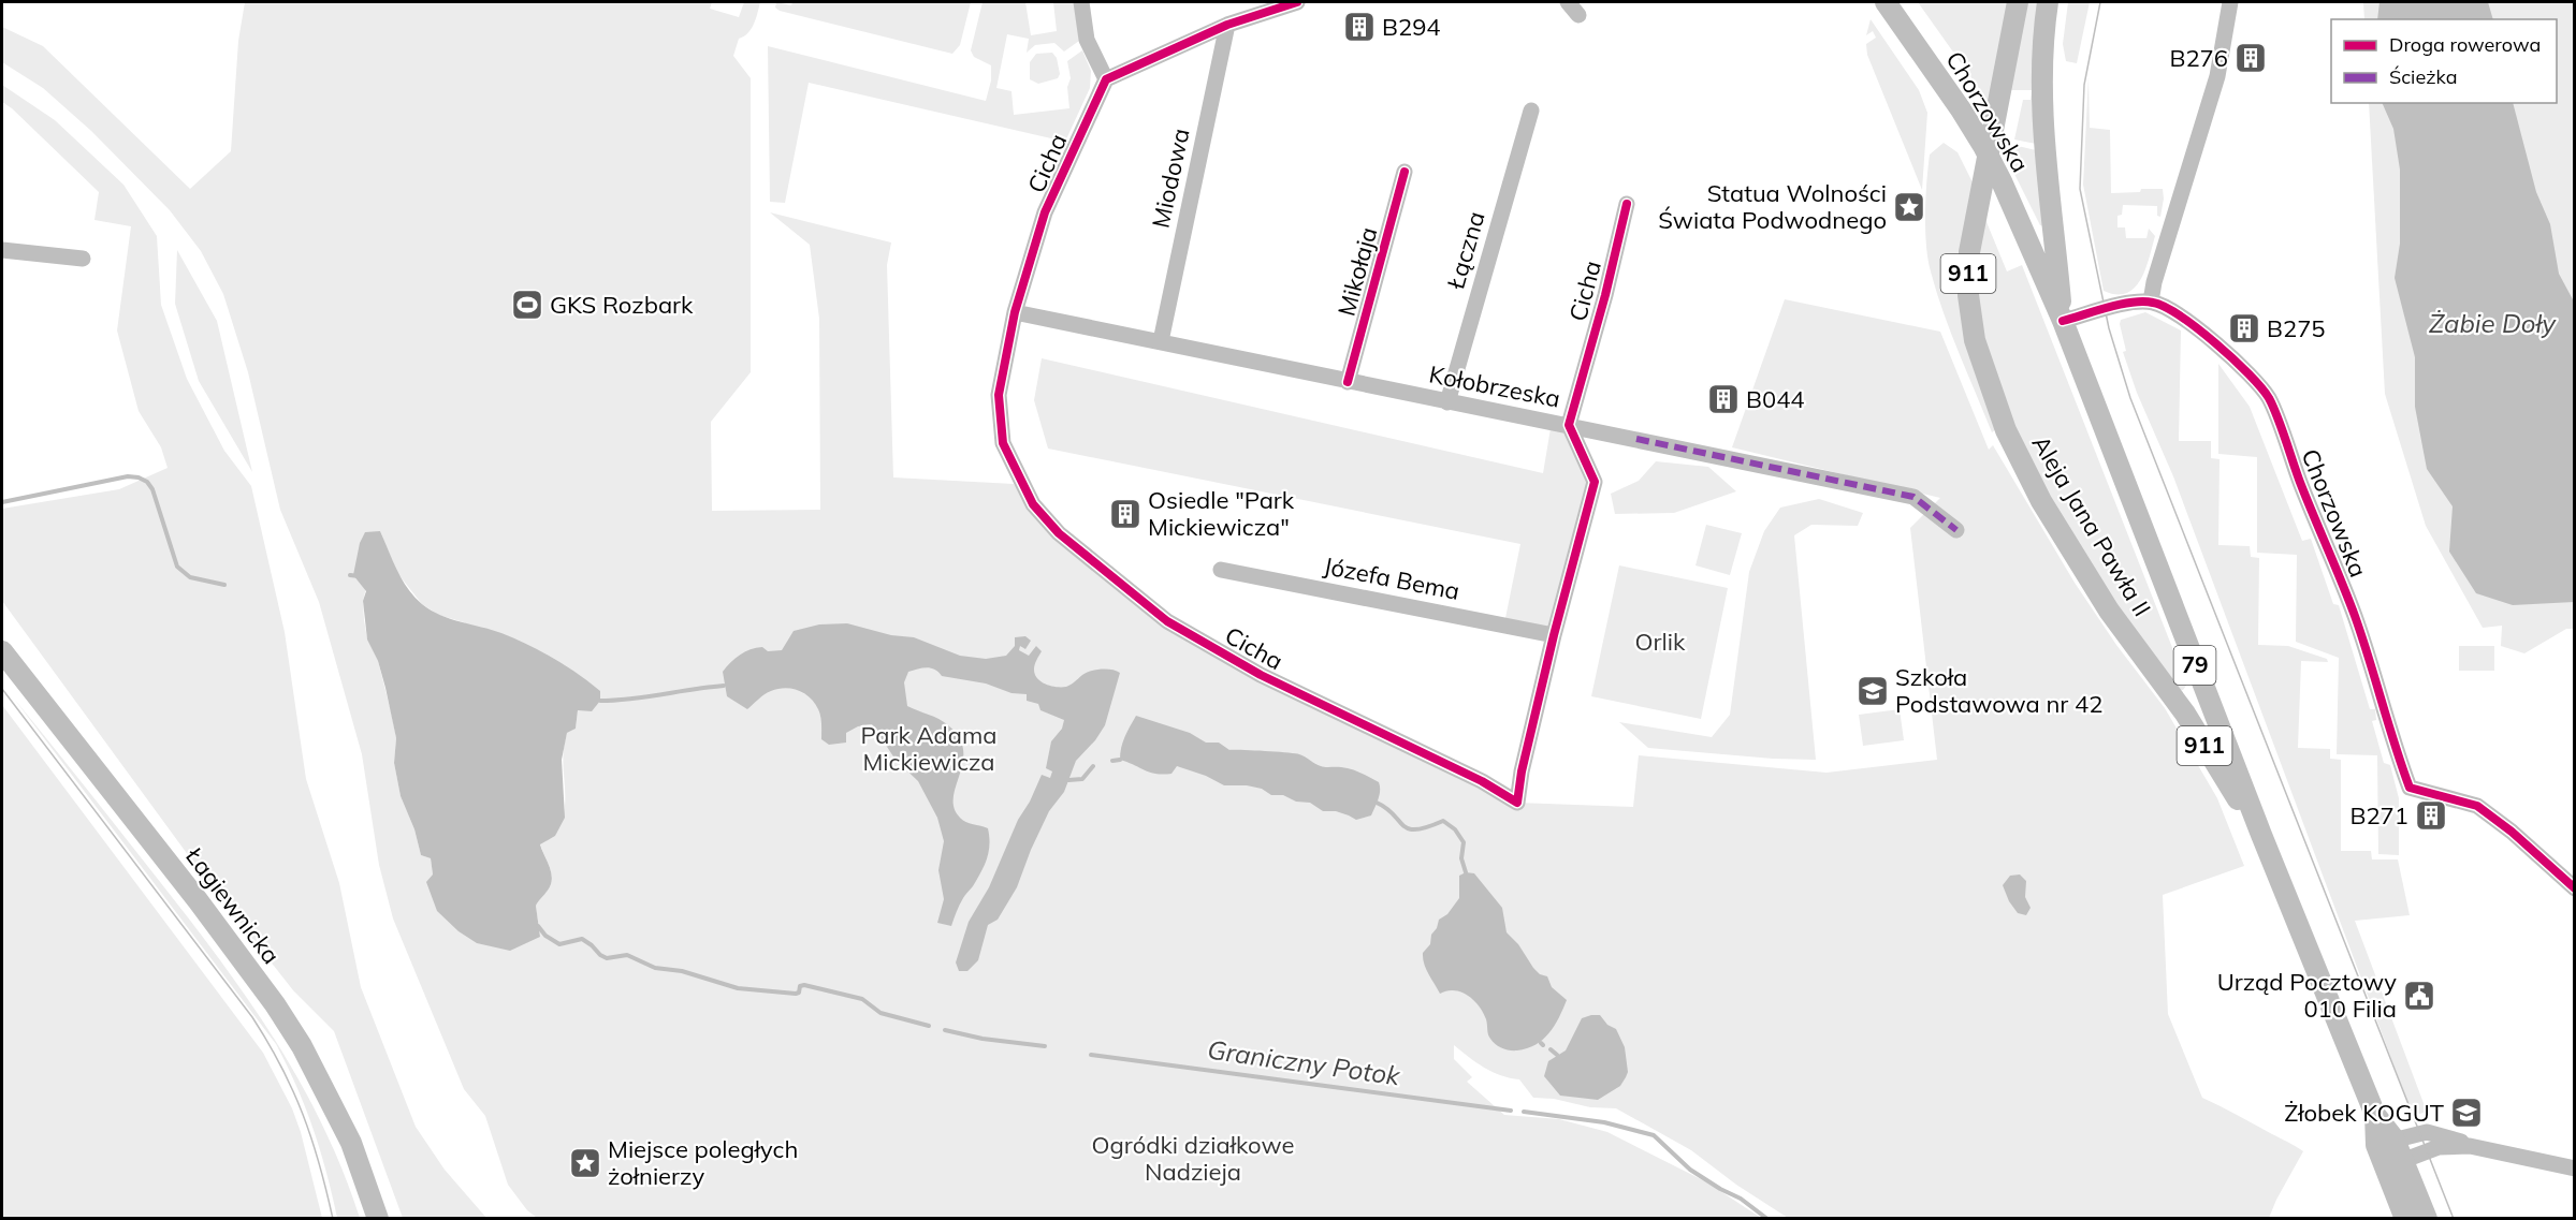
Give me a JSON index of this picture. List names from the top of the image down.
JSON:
{
  "streets": {
    "main road": [
      "Chorzowska",
      "911",
      "Aleja Jana Pawła II",
      "79",
      "Łagiewnicka"
    ],
    "street": [
      "Cicha",
      "Miodowa",
      "Łączna",
      "Mikołaja",
      "Kołobrzeska",
      "Józefa Bema"
    ]
  },
  "crossings": [
    ["Chorzowska", "Aleja Jana Pawła II"],
    ["Cicha", "Kołobrzeska"],
    ["Cicha", "Józefa Bema"],
    ["Miodowa", "Kołobrzeska"],
    ["Łączna", "Kołobrzeska"],
    ["Mikołaja", "Kołobrzeska"]
  ],
  "water": ["Żabie Doły", "Graniczny Potok"],
  "parks": ["Orlik", "Park Adama Mickiewicza", "Ogródki działkowe Nadzieja"],
  "places": {
    "building": [
      "B294",
      "B276",
      "B275",
      "B044",
      "Osiedle \"Park Mickiewicza\"",
      "B271"
    ],
    "place": ["Statua Wolności Świata Podwodnego", "Miejsce poległych żołnierzy"],
    "sports": ["GKS Rozbark"],
    "school or university": ["Szkoła Podstawowa nr 42", "Żłobek KOGUT"],
    "public building": ["Urząd Pocztowy 010 Filia"]
  },
  "legend": ["Droga rowerowa", "Ścieżka"]
}
